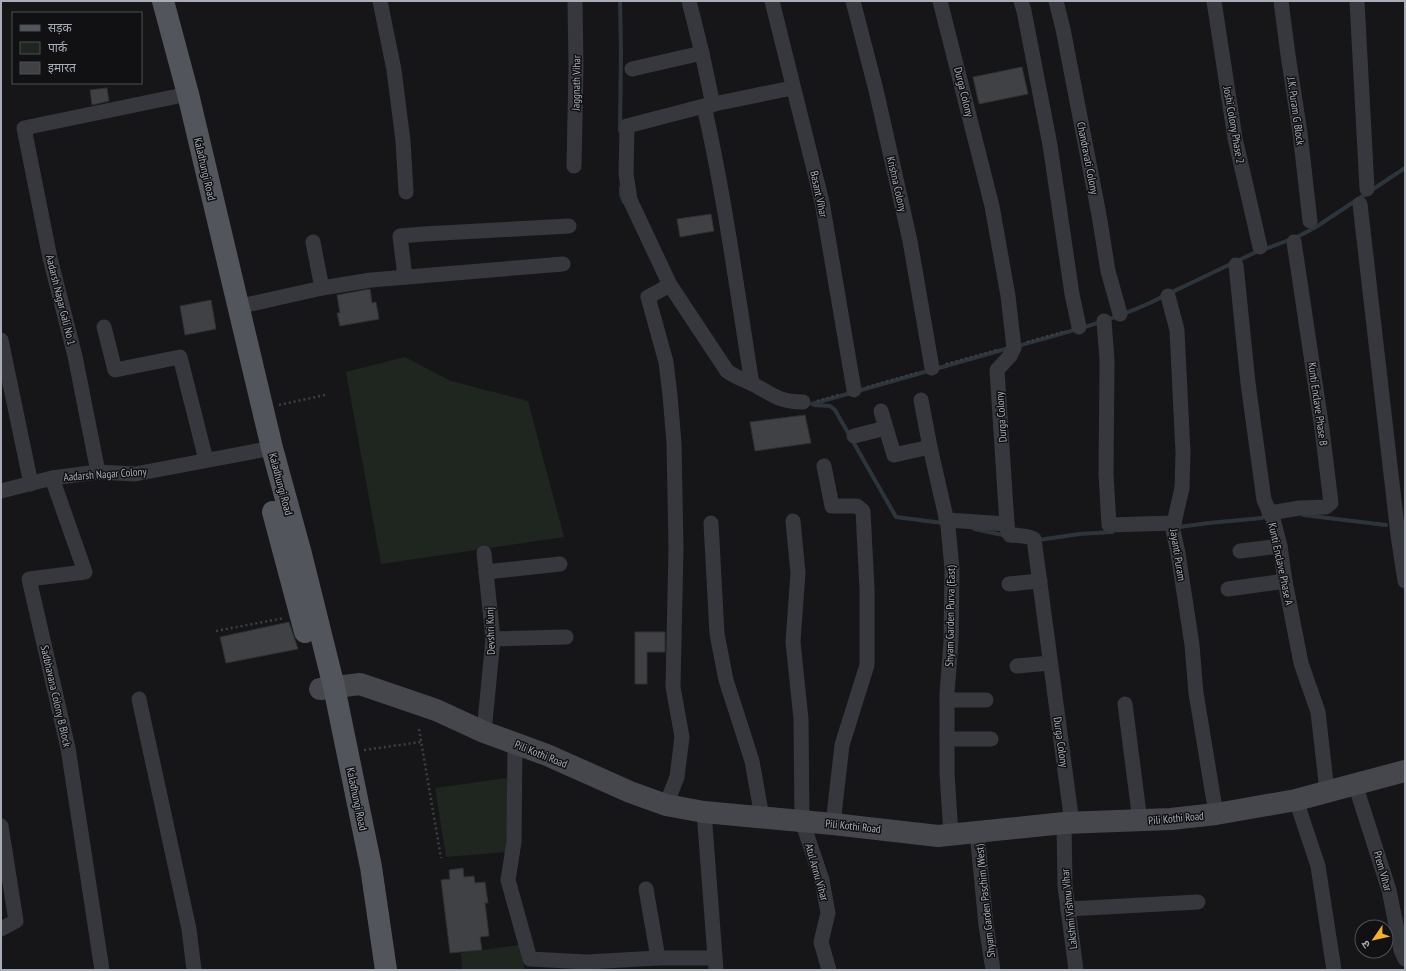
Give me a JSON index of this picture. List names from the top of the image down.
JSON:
{
  "streets": {
    "main road": ["Kaladhungi Road"],
    "street": [
      "Jaggnath Vihar",
      "Durga Colony",
      "J.K. Puram G Block",
      "Joshi Colony Phase 2",
      "Chandravati Colony",
      "Krishna Colony",
      "Basant Vihar",
      "Aadarsh Nagar Gali No 1",
      "Kunti Enclave Phase B",
      "Aadarsh Nagar Colony",
      "Jayanti Puram",
      "Kunti Enclave Phase A",
      "Shyam Garden Purva (East)",
      "Devshri Kunj",
      "Sadbhavana Colony B Block",
      "Pili Kothi Road",
      "Prem Vihar",
      "Atul Annu Vihar",
      "Shyam Garden Paschim (West)",
      "Lakshmi Vishnu Vihar"
    ]
  },
  "crossings": [
    ["Durga Colony", "Pili Kothi Road"],
    ["Durga Colony", "Lakshmi Vishnu Vihar"],
    ["Kaladhungi Road", "Aadarsh Nagar Gali No 1"],
    ["Kaladhungi Road", "Aadarsh Nagar Colony"],
    ["Kaladhungi Road", "Pili Kothi Road"],
    ["Aadarsh Nagar Gali No 1", "Aadarsh Nagar Colony"],
    ["Kunti Enclave Phase B", "Kunti Enclave Phase A"],
    ["Aadarsh Nagar Colony", "Sadbhavana Colony B Block"],
    ["Jayanti Puram", "Pili Kothi Road"],
    ["Kunti Enclave Phase A", "Pili Kothi Road"],
    ["Shyam Garden Purva (East)", "Pili Kothi Road"],
    ["Devshri Kunj", "Pili Kothi Road"],
    ["Pili Kothi Road", "Prem Vihar"],
    ["Pili Kothi Road", "Atul Annu Vihar"],
    ["Pili Kothi Road", "Shyam Garden Paschim (West)"],
    ["Pili Kothi Road", "Lakshmi Vishnu Vihar"]
  ],
  "legend": ["सड़क", "पार्क", "इमारत"],
  "north": "bottom left"
}
